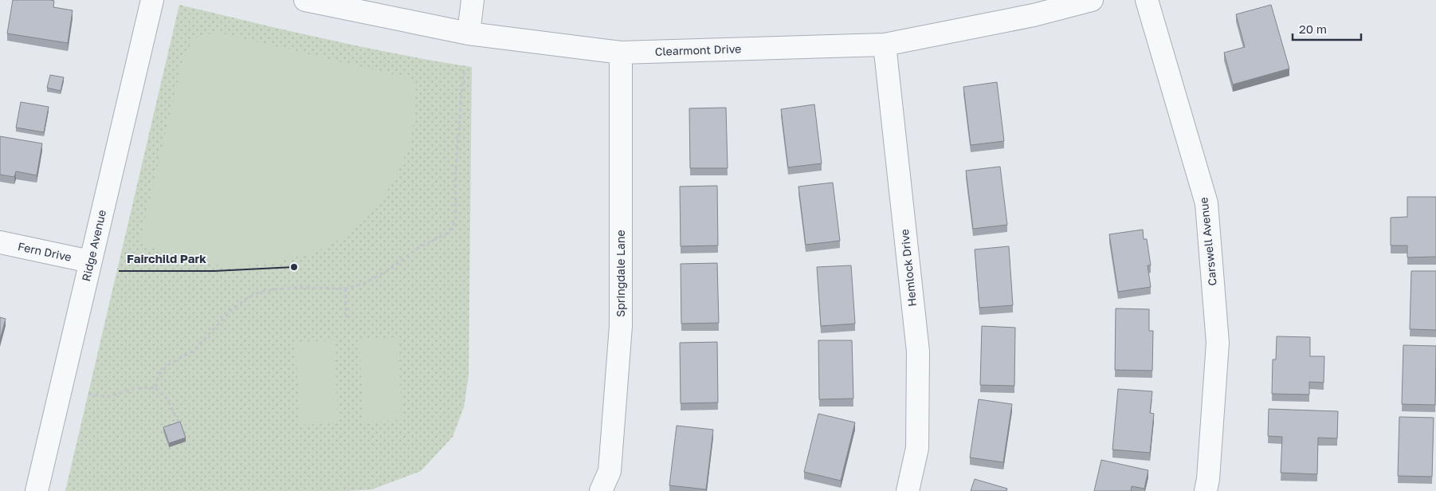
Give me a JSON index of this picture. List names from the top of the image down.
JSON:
{
  "streets": {
    "street": [
      "Clearmont Drive",
      "Carswell Avenue",
      "Ridge Avenue",
      "Fern Drive",
      "Hemlock Drive",
      "Springdale Lane"
    ]
  },
  "crossings": [
    ["Clearmont Drive", "Hemlock Drive"],
    ["Clearmont Drive", "Springdale Lane"],
    ["Ridge Avenue", "Fern Drive"]
  ],
  "places": ["Fairchild Park"],
  "scale_bar": "20 m"
}
